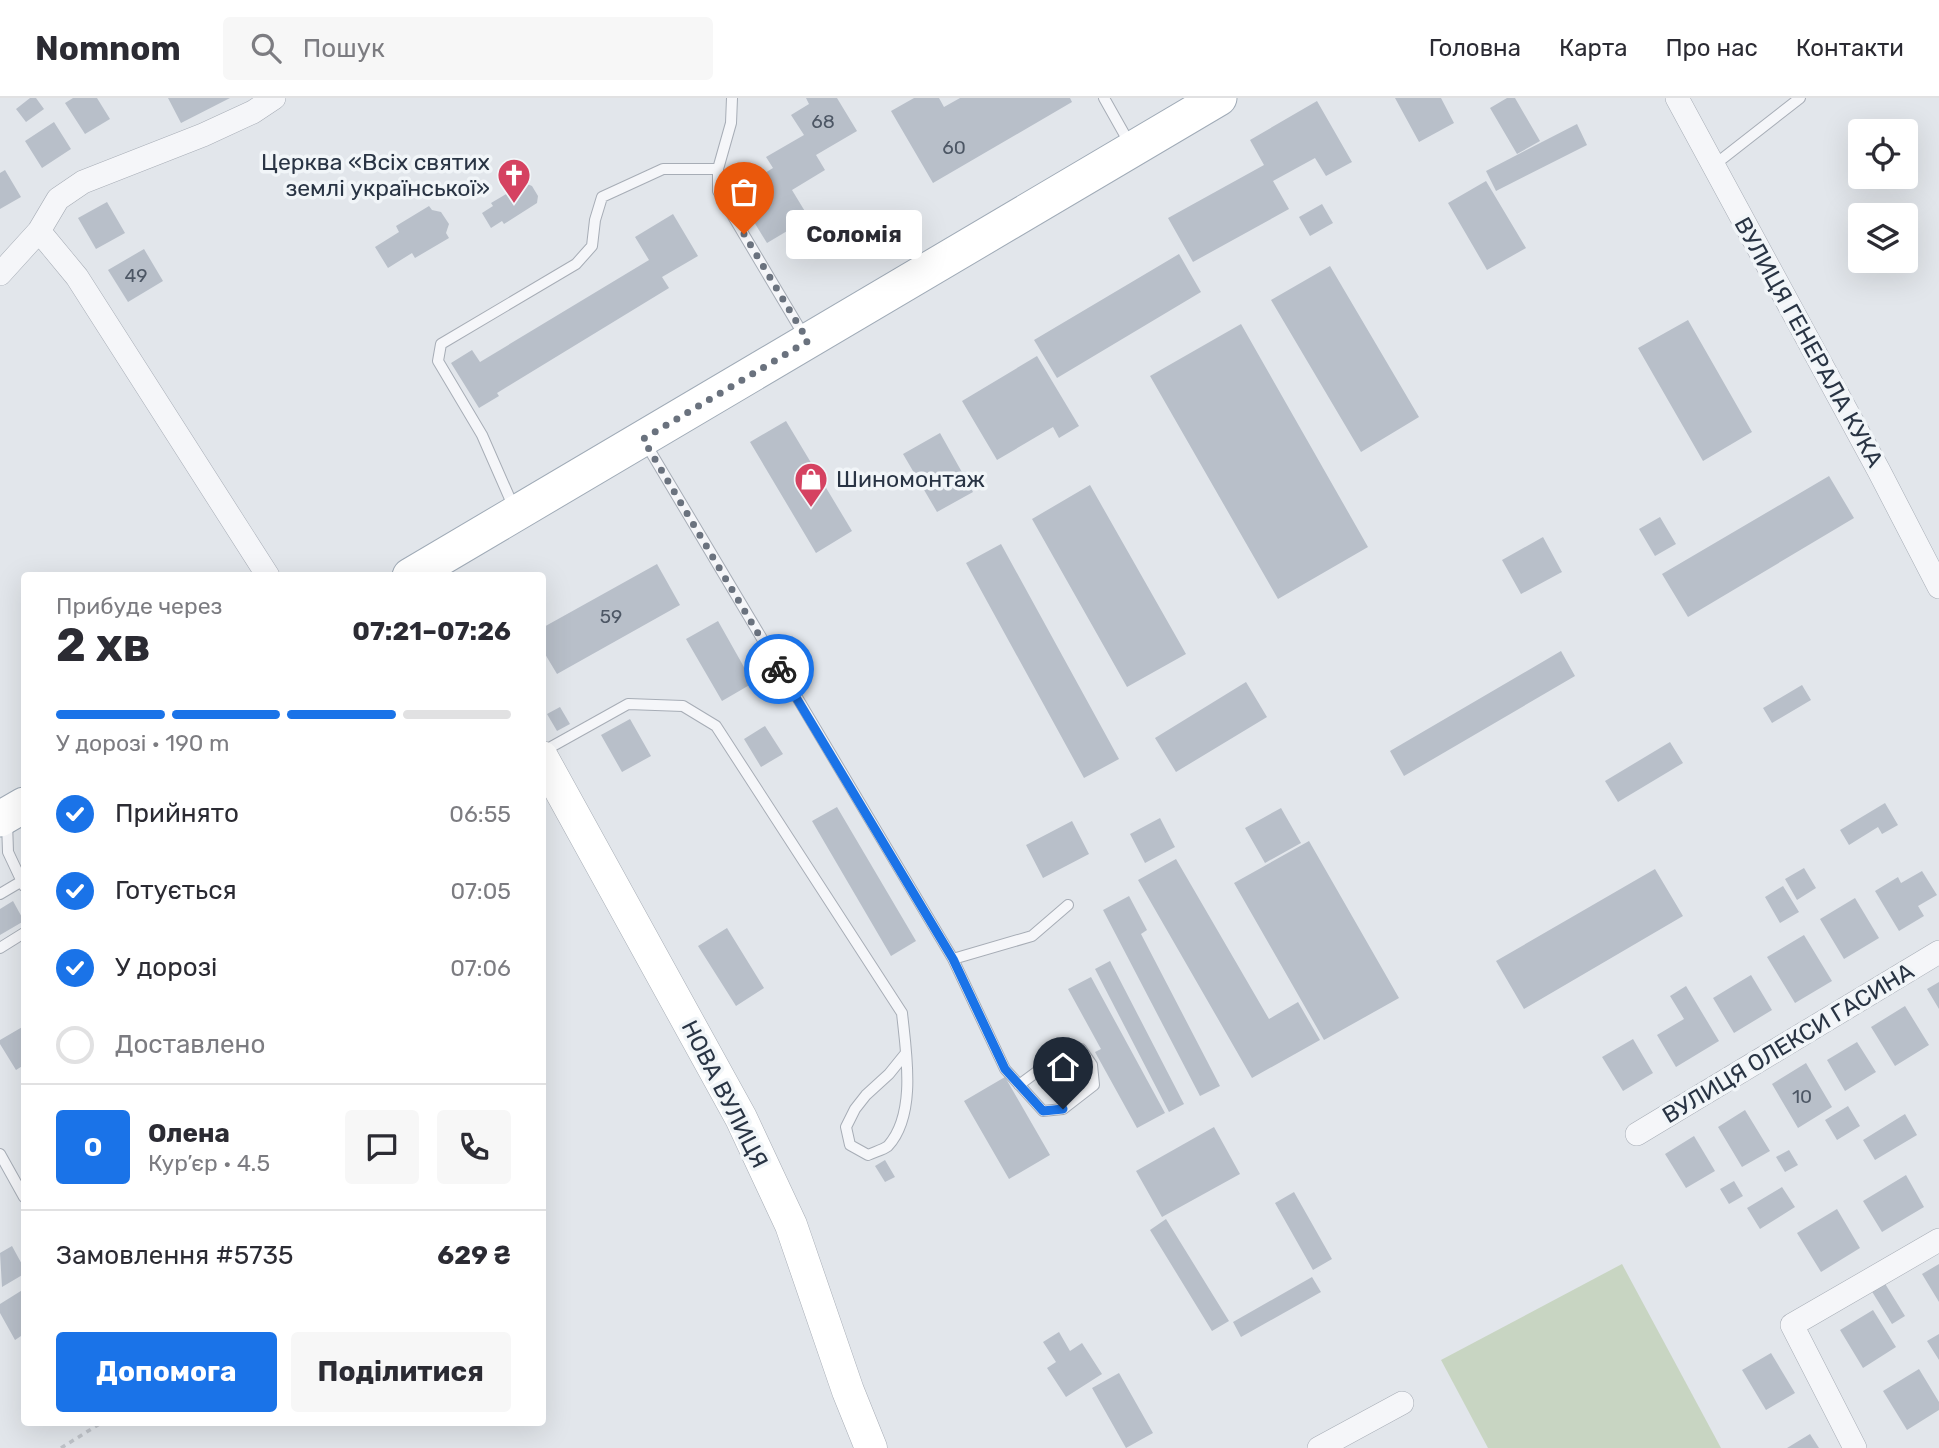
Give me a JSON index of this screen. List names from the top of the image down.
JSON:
{
  "streets": {
    "street": ["ВУЛИЦЯ ГЕНЕРАЛА КУКА", "ВУЛИЦЯ ОЛЕКСИ ГАСИНА", "НОВА ВУЛИЦЯ"]
  },
  "places": {
    "church": ["Церква «Всіх святих землі української»"],
    "other": ["Соломiя"],
    "shop": ["Шиномонтаж"]
  },
  "house_numbers": [
    "68",
    "60",
    "49",
    "59",
    "10"
  ],
  "page": {
    "header": "Nomnom",
    "search": "Пошук",
    "nav": [
      "Головна",
      "Карта",
      "Про нас",
      "Контакти"
    ],
    "bubble": "Соломiя",
    "heading": ["2 хв", "Прибуде через", "07:21–07:26"],
    "panel": [
      "Олена",
      "Кур’єр · 4.5",
      "Замовлення #5735",
      "629 ₴"
    ],
    "bar": "У дорозі · 190 m",
    "list": [
      ["Прийнято", "06:55"],
      ["Готується", "07:05"],
      ["У дорозі", "07:06"],
      "Доставлено"
    ],
    "round": "О",
    "buttons": ["Допомога", "Поділитися"]
  }
}
